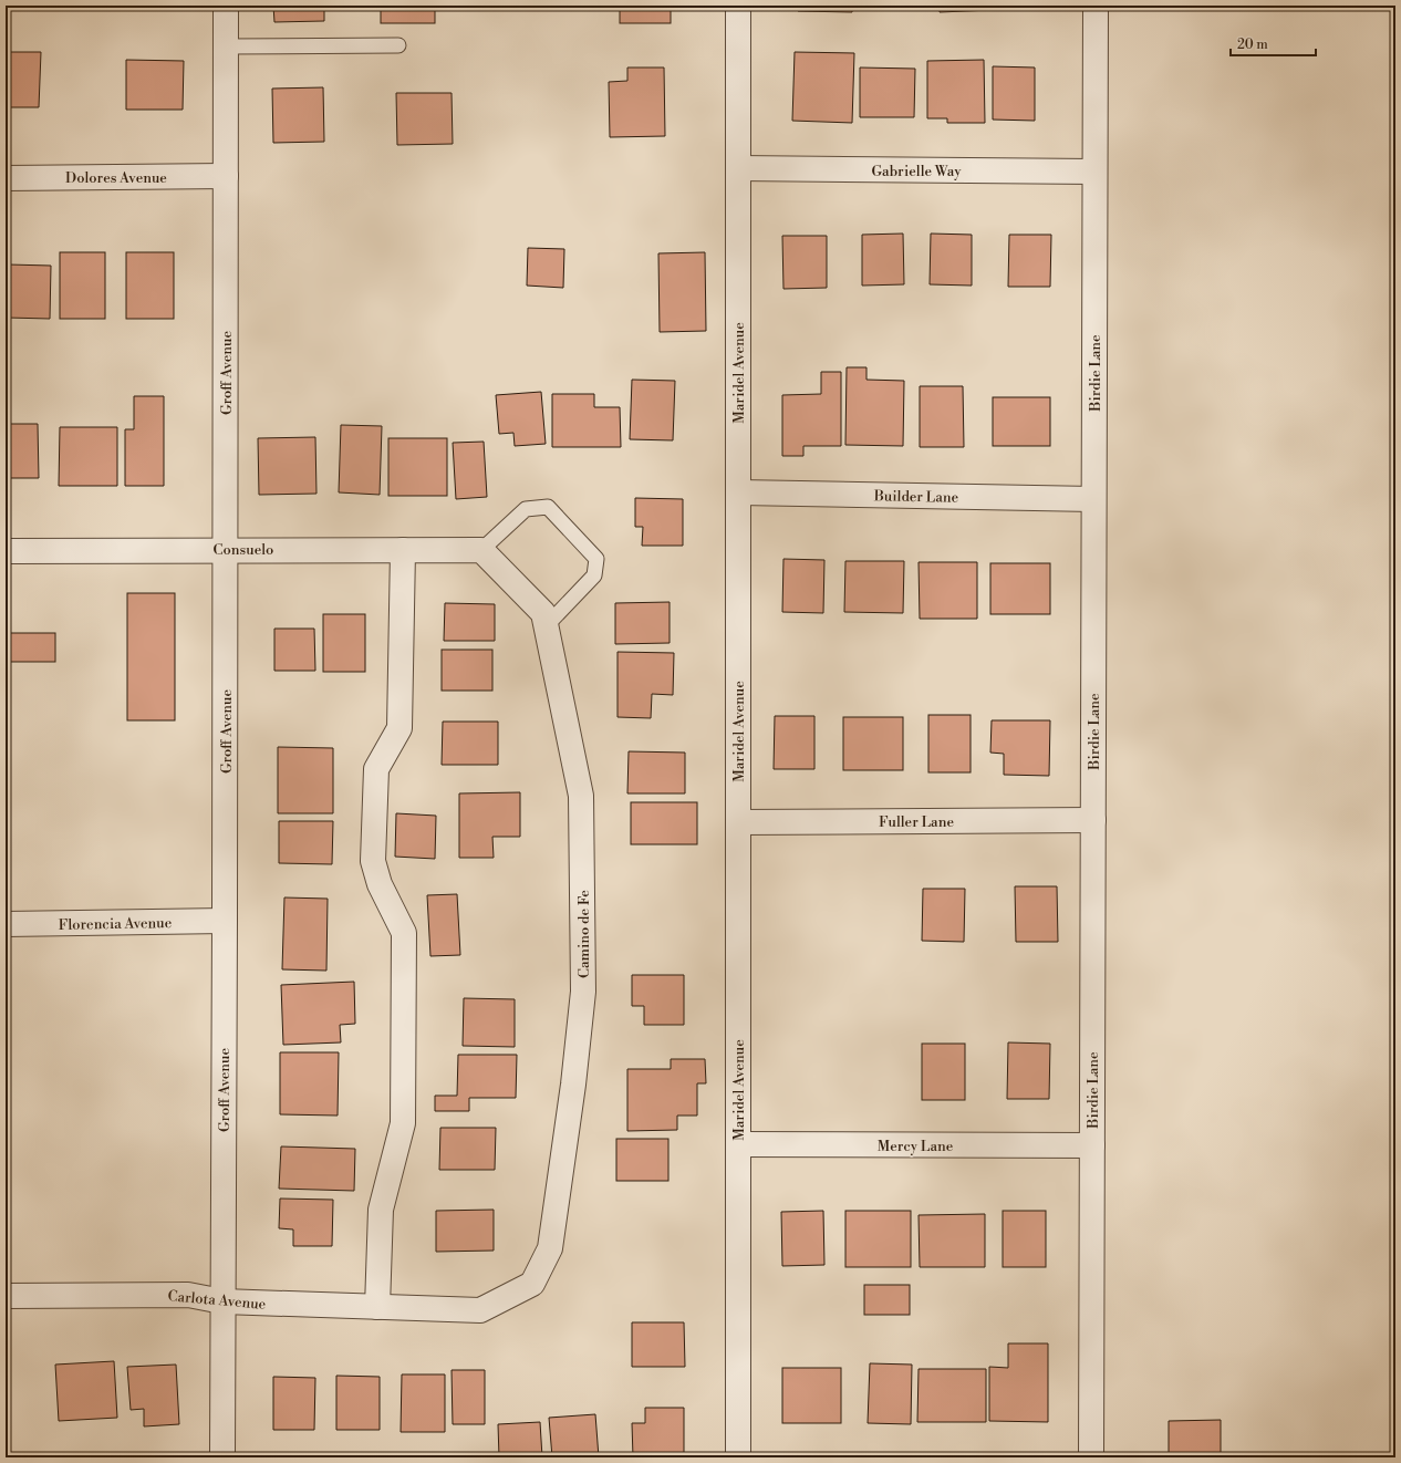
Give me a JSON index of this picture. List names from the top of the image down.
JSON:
{
  "streets": {
    "street": [
      "Gabrielle Way",
      "Dolores Avenue",
      "Groff Avenue",
      "Maridel Avenue",
      "Birdie Lane",
      "Builder Lane",
      "Consuelo",
      "Fuller Lane",
      "Florencia Avenue",
      "Camino de Fe",
      "Mercy Lane",
      "Carlota Avenue"
    ]
  },
  "crossings": [
    ["Gabrielle Way", "Maridel Avenue"],
    ["Gabrielle Way", "Birdie Lane"],
    ["Dolores Avenue", "Groff Avenue"],
    ["Groff Avenue", "Consuelo"],
    ["Groff Avenue", "Florencia Avenue"],
    ["Groff Avenue", "Carlota Avenue"],
    ["Maridel Avenue", "Builder Lane"],
    ["Maridel Avenue", "Fuller Lane"],
    ["Maridel Avenue", "Mercy Lane"],
    ["Birdie Lane", "Builder Lane"],
    ["Birdie Lane", "Fuller Lane"],
    ["Birdie Lane", "Mercy Lane"],
    ["Consuelo", "Camino de Fe"],
    ["Camino de Fe", "Carlota Avenue"]
  ],
  "scale_bar": "20 m"
}
